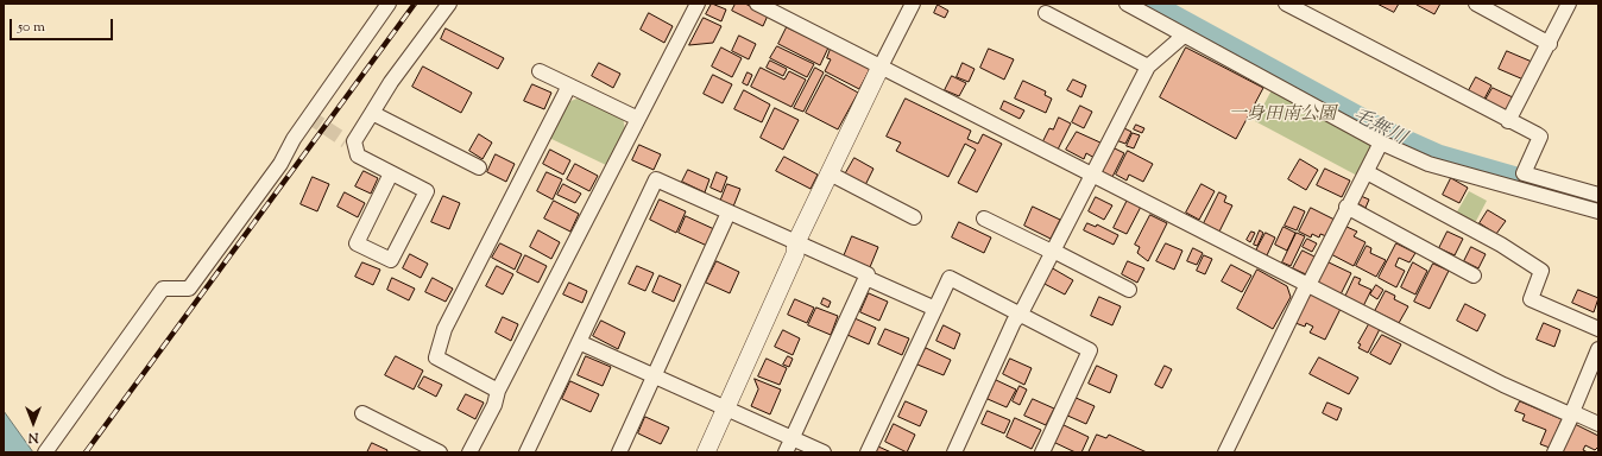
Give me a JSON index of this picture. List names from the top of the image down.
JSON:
{
  "water": ["毛無川"],
  "parks": ["一身田南公園"],
  "scale_bar": "50 m",
  "north": "bottom"
}
